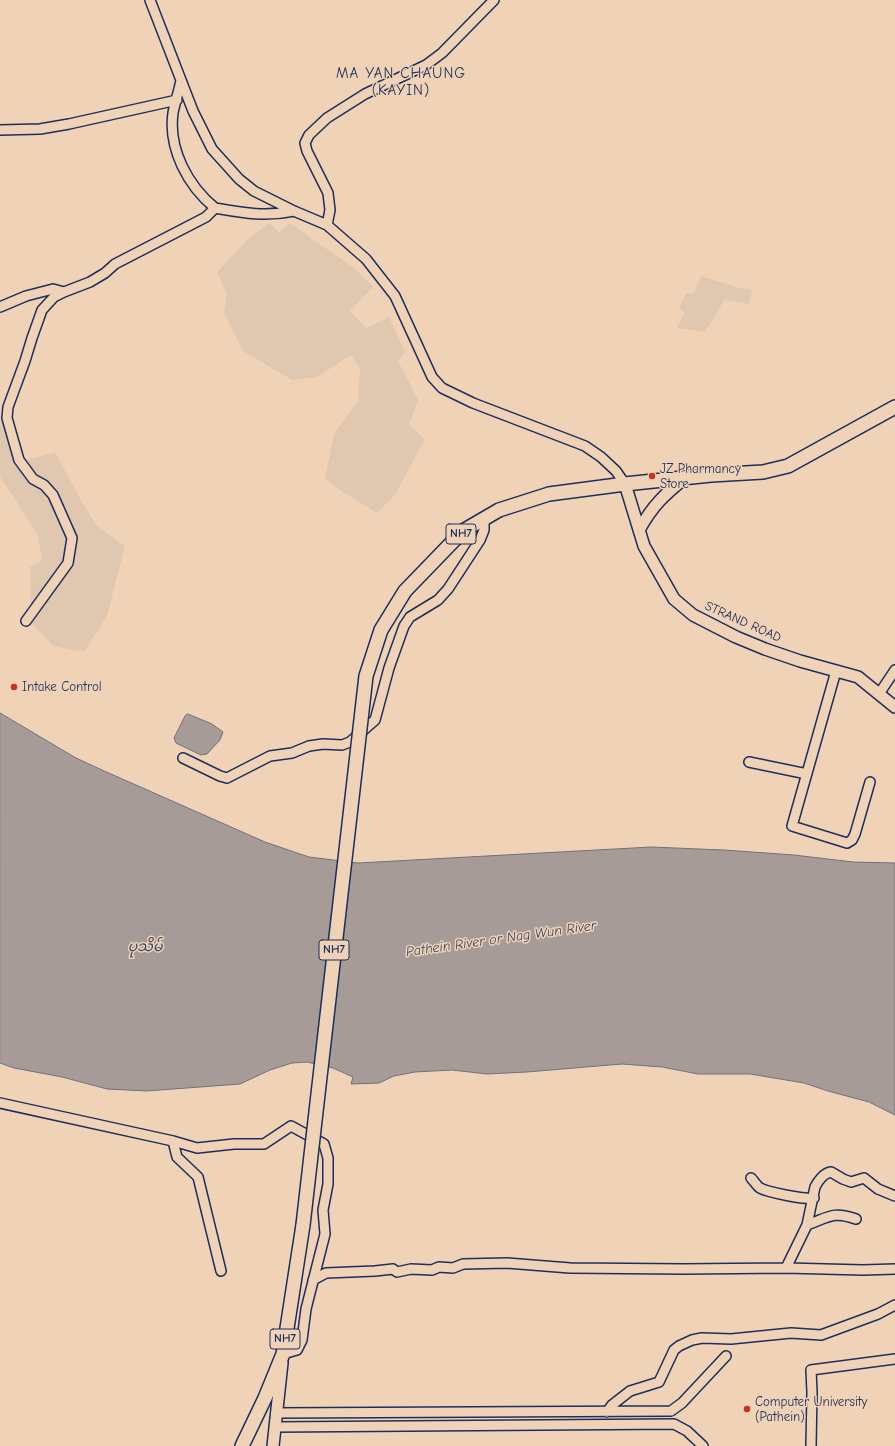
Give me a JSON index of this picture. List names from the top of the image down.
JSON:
{
  "streets": {
    "highway": ["NH7"],
    "main road": ["STRAND ROAD"]
  },
  "crossings": [
    ["NH7", "STRAND ROAD"]
  ],
  "districts": ["MA YAN CHAUNG (KAYIN)"],
  "water": ["Pathein River or Nag Wun River", "ပုသိမ်"],
  "places": ["JZ Pharmancy Store", "Intake Control", "Computer University (Pathein)"]
}
